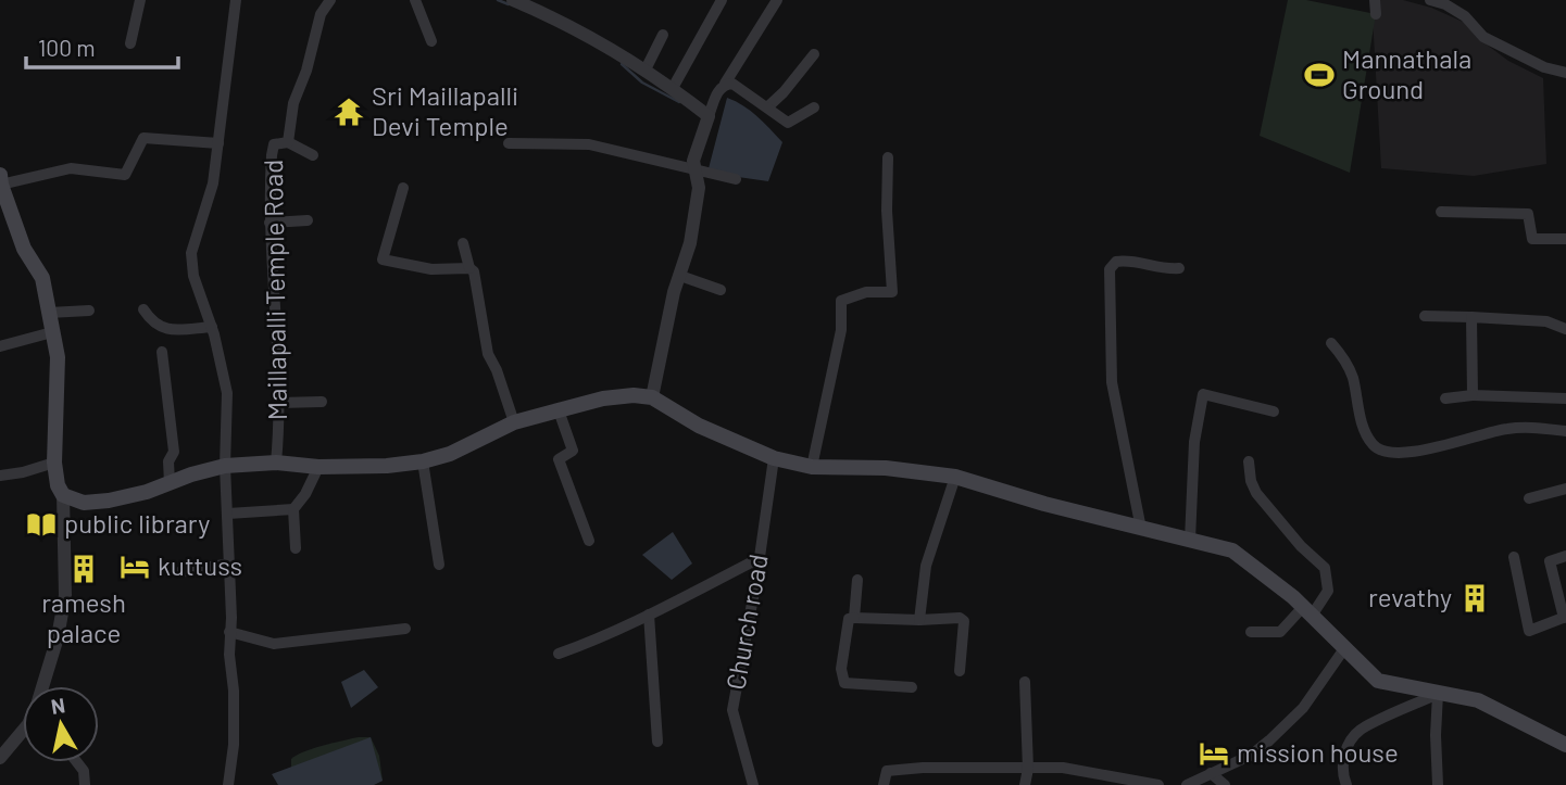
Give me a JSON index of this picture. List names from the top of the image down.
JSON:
{
  "streets": {
    "street": ["Maillapalli Temple Road", "Church road"]
  },
  "places": {
    "sports": ["Mannathala Ground"],
    "temple": ["Sri Maillapalli Devi Temple"],
    "library": ["public library"],
    "hotel": ["kuttuss", "mission house"],
    "building": ["ramesh palace", "revathy"]
  },
  "scale_bar": "100 m",
  "north": "top"
}
